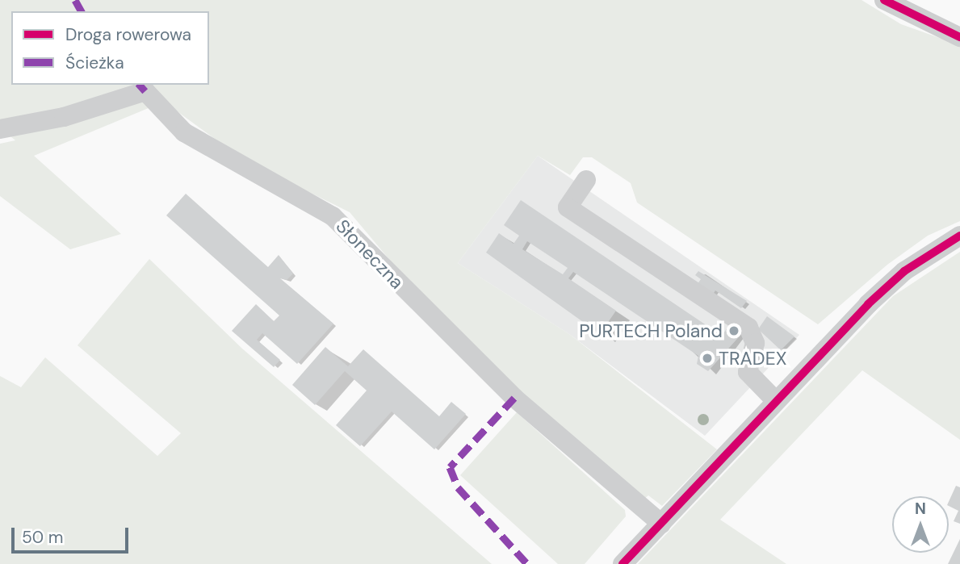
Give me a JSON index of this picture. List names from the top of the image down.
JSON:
{
  "streets": {
    "street": ["Słoneczna"]
  },
  "places": ["PURTECH Poland", "TRADEX"],
  "legend": ["Droga rowerowa", "Ścieżka"],
  "scale_bar": "50 m",
  "north": "top"
}
